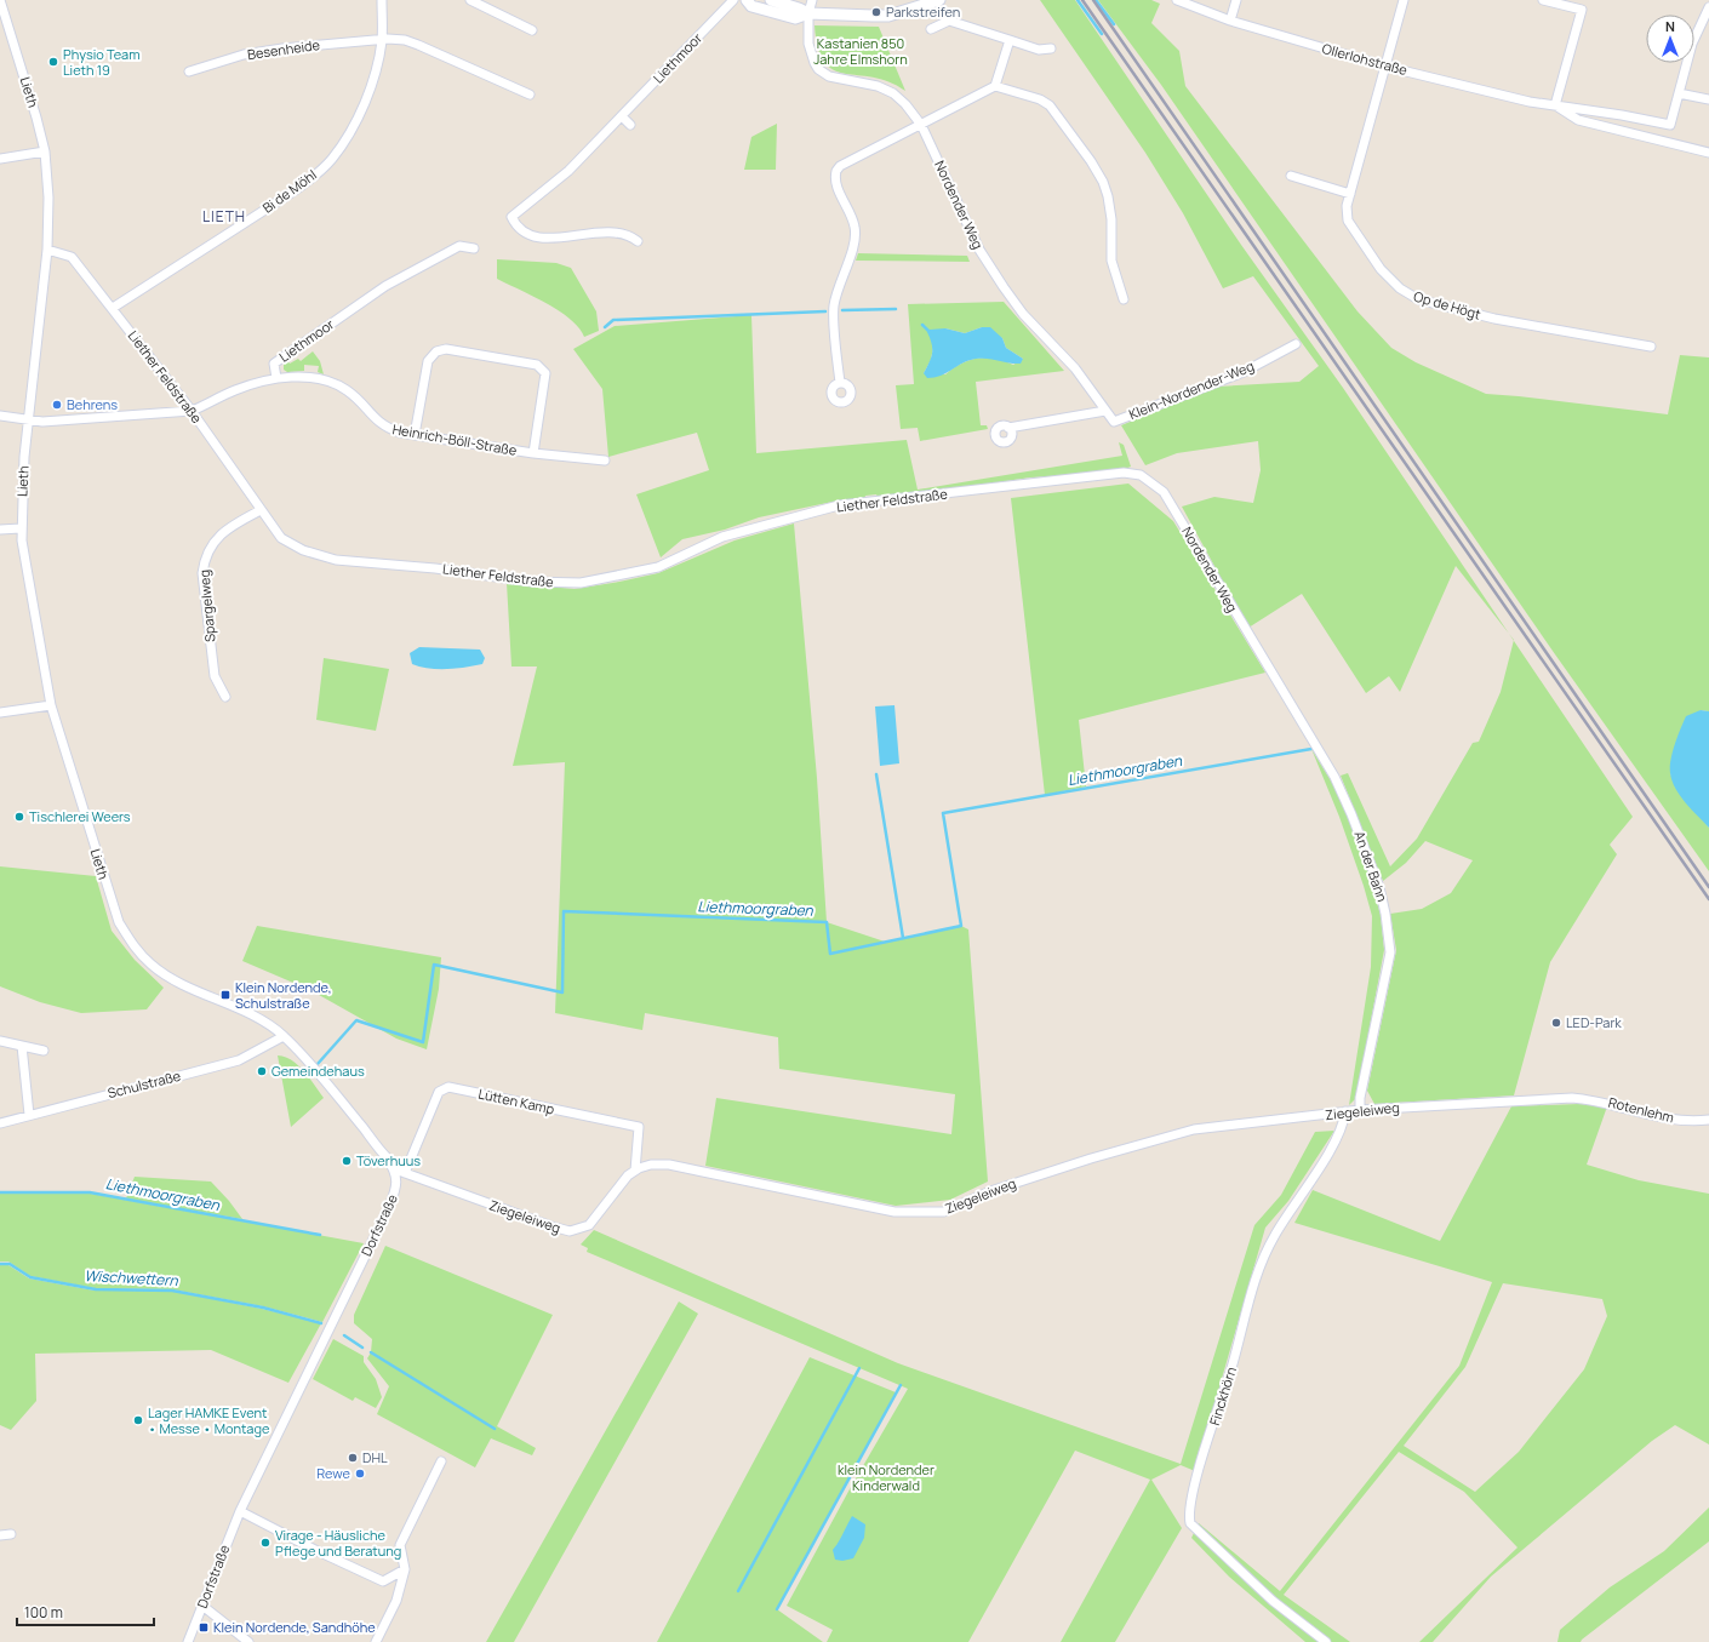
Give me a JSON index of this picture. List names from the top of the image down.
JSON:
{
  "streets": {
    "street": [
      "Besenheide",
      "Liethmoor",
      "Ollerlohstraße",
      "Lieth",
      "Bi de Möhl",
      "Nordender Weg",
      "Op de Högt",
      "Liether Feldstraße",
      "Klein-Nordender-Weg",
      "Heinrich-Böll-Straße",
      "Spargelweg",
      "An der Bahn",
      "Schulstraße",
      "Lütten Kamp",
      "Rotenlehm",
      "Ziegeleiweg",
      "Dorfstraße",
      "Finckhörn"
    ]
  },
  "crossings": [
    ["Besenheide", "Bi de Möhl"],
    ["Liethmoor", "Lieth"],
    ["Liethmoor", "Liether Feldstraße"],
    ["Liethmoor", "Heinrich-Böll-Straße"],
    ["Ollerlohstraße", "Op de Högt"],
    ["Lieth", "Liether Feldstraße"],
    ["Lieth", "Schulstraße"],
    ["Bi de Möhl", "Liether Feldstraße"],
    ["Nordender Weg", "Liether Feldstraße"],
    ["Nordender Weg", "Klein-Nordender-Weg"],
    ["Nordender Weg", "An der Bahn"],
    ["Liether Feldstraße", "Spargelweg"],
    ["An der Bahn", "Ziegeleiweg"],
    ["Lütten Kamp", "Ziegeleiweg"],
    ["Rotenlehm", "Ziegeleiweg"],
    ["Ziegeleiweg", "Dorfstraße"],
    ["Ziegeleiweg", "Finckhörn"]
  ],
  "districts": ["LIETH"],
  "water": ["Liethmoorgraben", "Wischwettern"],
  "parks": ["Kastanien 850 Jahre Elmshorn", "klein Nordender Kinderwald"],
  "places": {
    "other": [
      "Parkstreifen",
      "Physio Team Lieth 19",
      "Behrens",
      "Tischlerei Weers",
      "LED-Park",
      "Gemeindehaus",
      "Töverhuus",
      "Lager HAMKE Event • Messe • Montage",
      "DHL",
      "Rewe",
      "Virage - Häusliche Pflege und Beratung"
    ],
    "transit": ["Klein Nordende, Schulstraße", "Klein Nordende, Sandhöhe"]
  },
  "scale_bar": "100 m",
  "north": "top"
}
